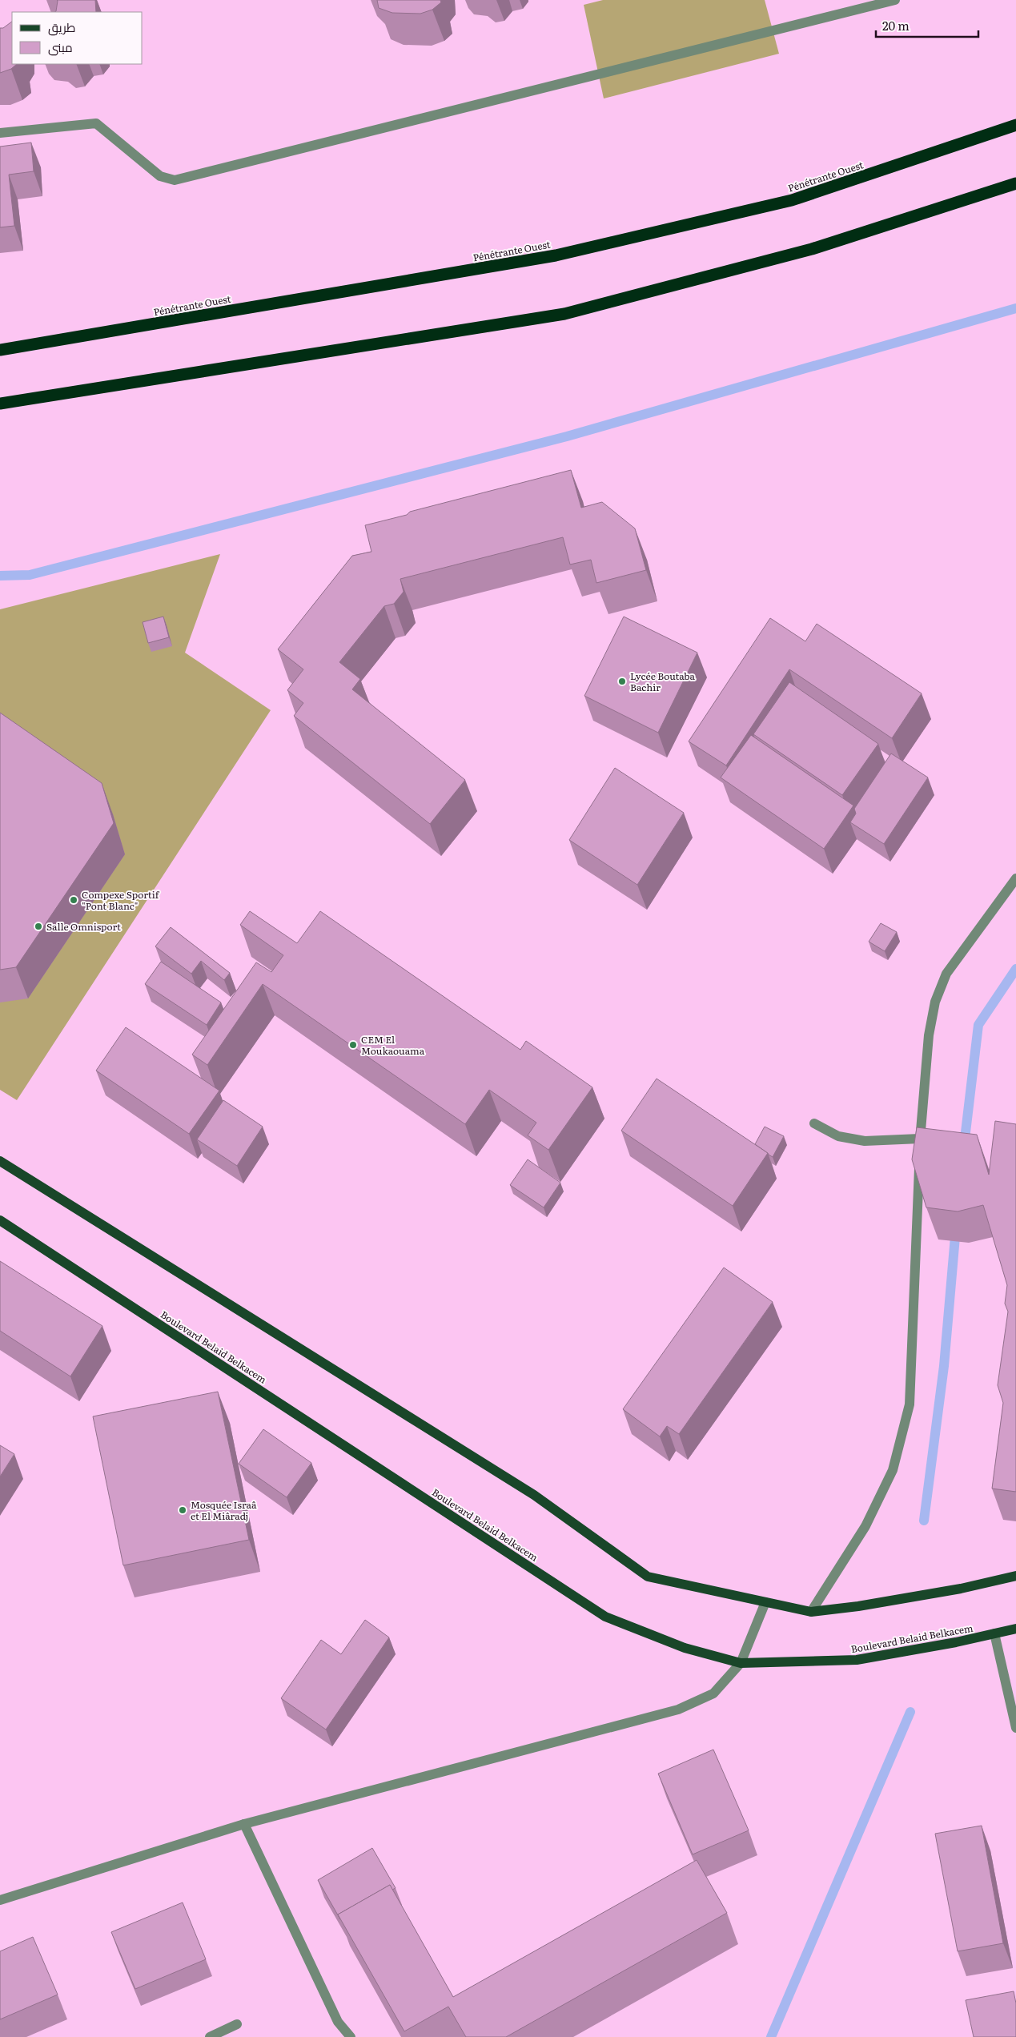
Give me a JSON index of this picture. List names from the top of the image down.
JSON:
{
  "streets": {
    "highway": ["Pénétrante Ouest"],
    "main road": ["Boulevard Belaid Belkacem"]
  },
  "places": [
    "Lycée Boutaba Bachir",
    "Compexe Sportif \"Pont Blanc\"",
    "Salle Omnisport",
    "CEM El Moukaouama",
    "Mosquée Israâ et El Miâradj"
  ],
  "legend": ["طريق", "مبنى"],
  "scale_bar": "20 m"
}
